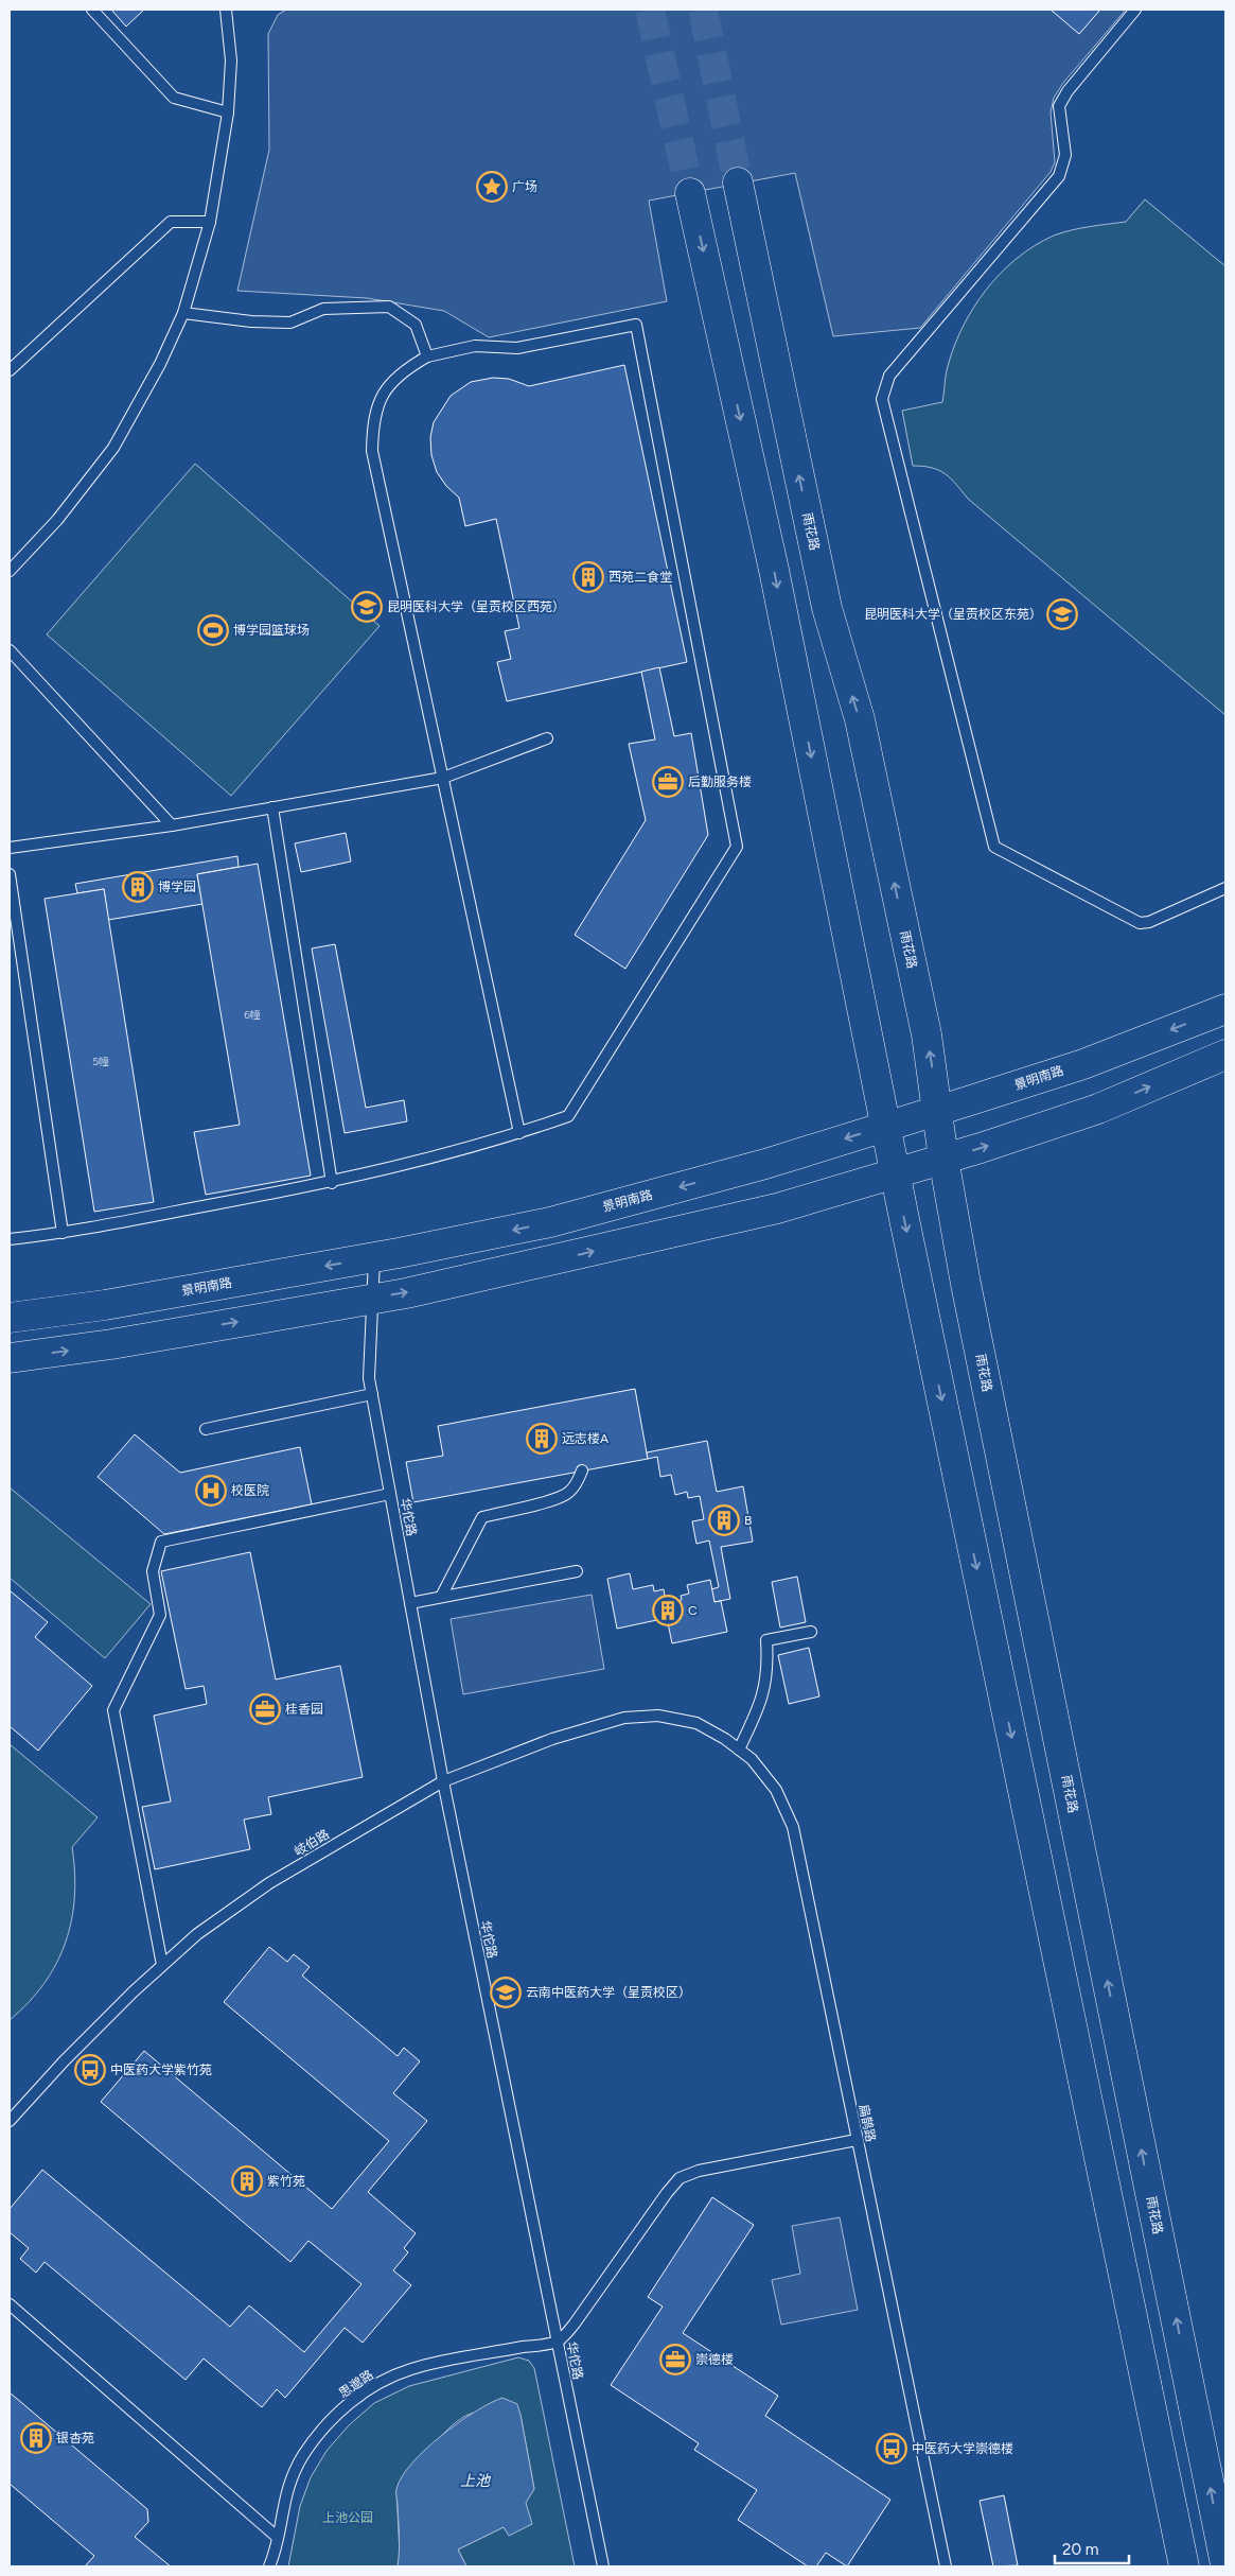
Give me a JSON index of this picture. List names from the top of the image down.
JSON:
{
  "streets": {
    "street": ["雨花路", "景明南路"],
    "lane": [
      "华佗路",
      "岐伯路",
      "扁鹊路",
      "思邈路"
    ]
  },
  "crossings": [
    ["雨花路", "景明南路"],
    ["景明南路", "华佗路"],
    ["华佗路", "岐伯路"],
    ["华佗路", "思邈路"],
    ["岐伯路", "扁鹊路"]
  ],
  "water": ["上池"],
  "parks": ["上池公园"],
  "places": {
    "place": ["广场"],
    "building": [
      "西苑二食堂",
      "博学园",
      "远志楼A",
      "B",
      "C",
      "紫竹苑",
      "银杏苑"
    ],
    "school or university": ["昆明医科大学（呈贡校区西苑）", "昆明医科大学（呈贡校区东苑）", "云南中医药大学（呈贡校区）"],
    "sports": ["博学园篮球场"],
    "office": ["后勤服务楼", "桂香园", "崇德楼"],
    "hospital": ["校医院"],
    "bus stop": ["中医药大学紫竹苑", "中医药大学崇德楼"]
  },
  "house_numbers": ["6幢", "5幢"],
  "scale_bar": "20 m"
}
